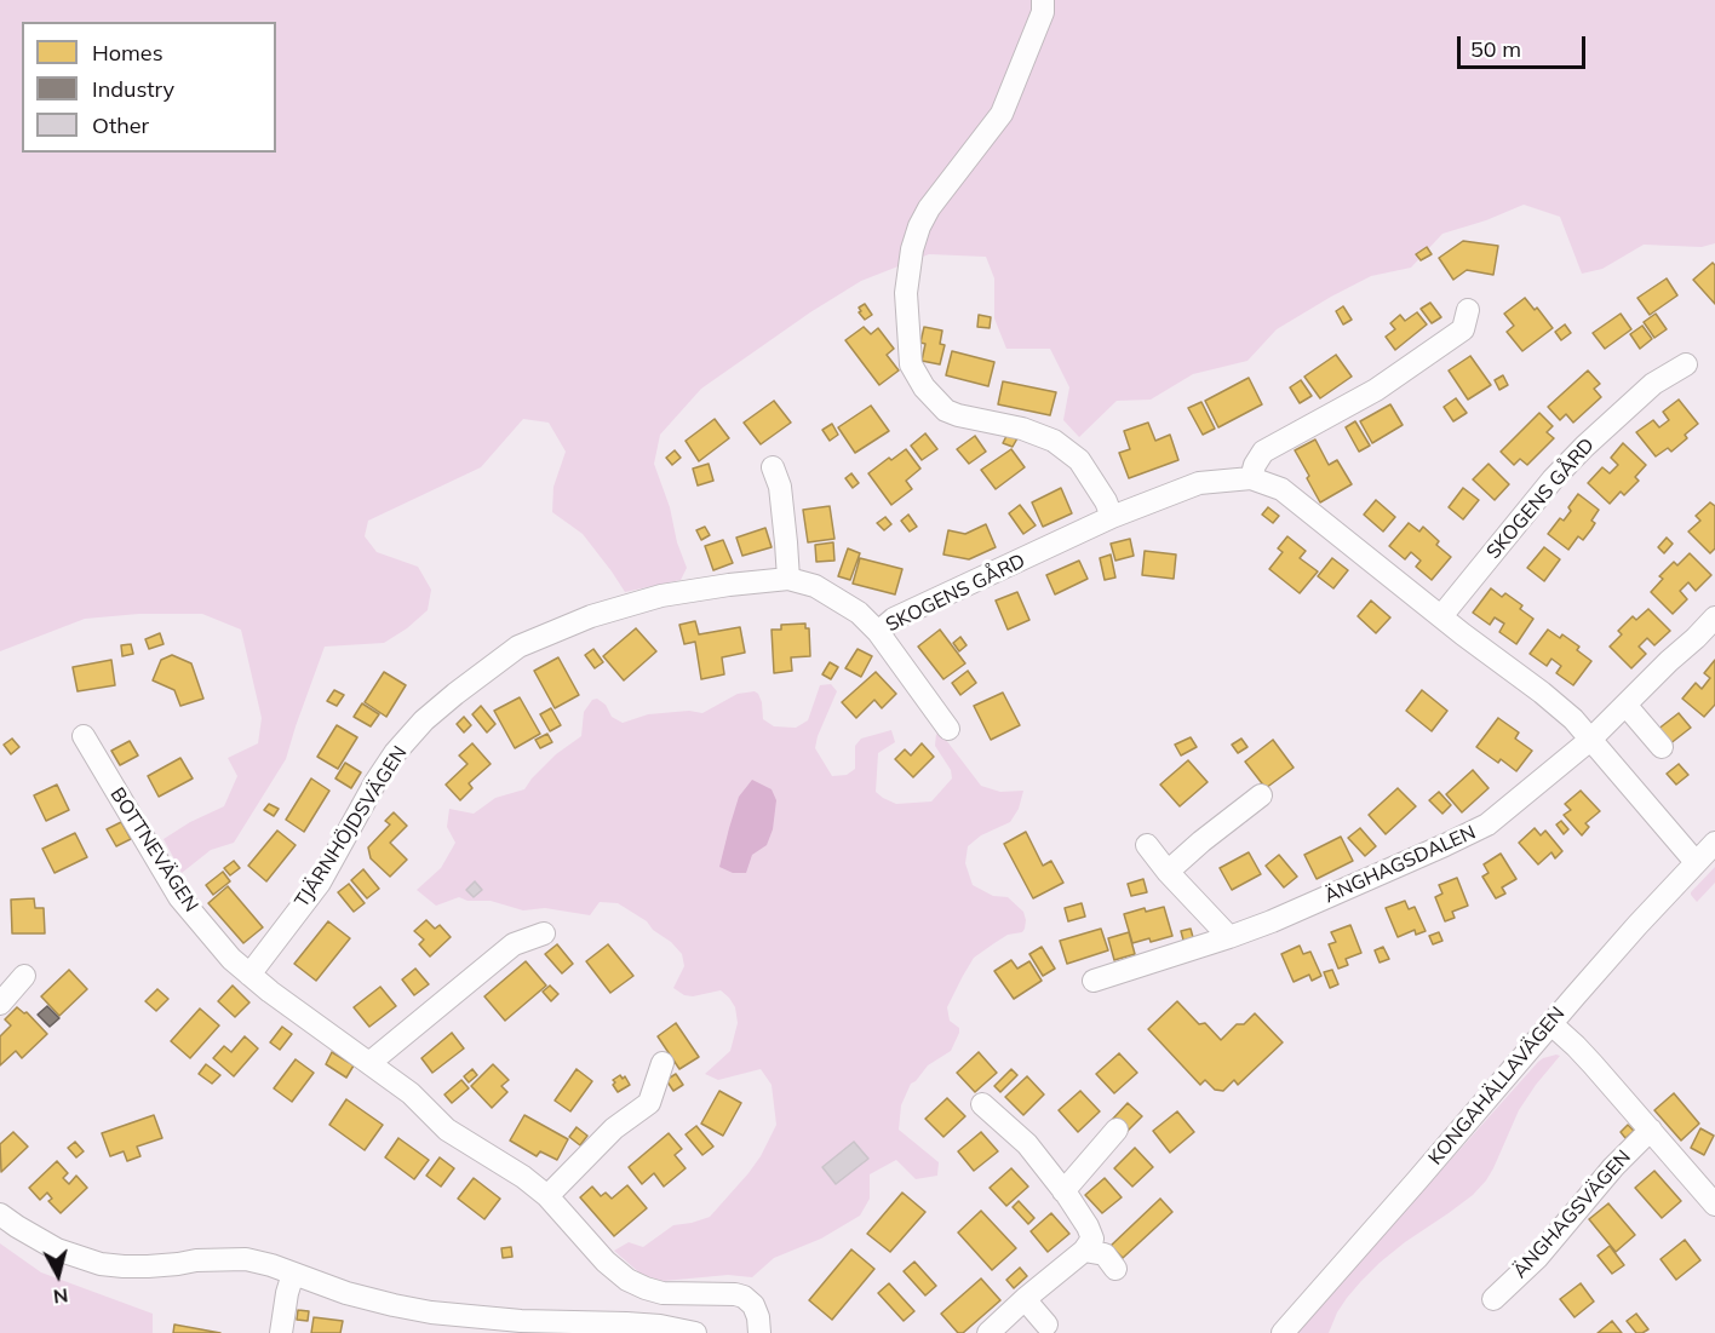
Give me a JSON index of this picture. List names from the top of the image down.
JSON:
{
  "streets": {
    "street": [
      "SKOGENS GÅRD",
      "TJÄRNHÖJDSVÄGEN",
      "BOTTNEVÄGEN",
      "ÄNGHAGSDALEN",
      "KONGAHÄLLAVÄGEN",
      "ÄNGHAGSVÄGEN"
    ]
  },
  "crossings": [
    ["SKOGENS GÅRD", "TJÄRNHÖJDSVÄGEN"],
    ["SKOGENS GÅRD", "ÄNGHAGSDALEN"],
    ["SKOGENS GÅRD", "KONGAHÄLLAVÄGEN"],
    ["TJÄRNHÖJDSVÄGEN", "BOTTNEVÄGEN"]
  ],
  "legend": ["Homes", "Industry", "Other"],
  "scale_bar": "50 m",
  "north": "bottom"
}
